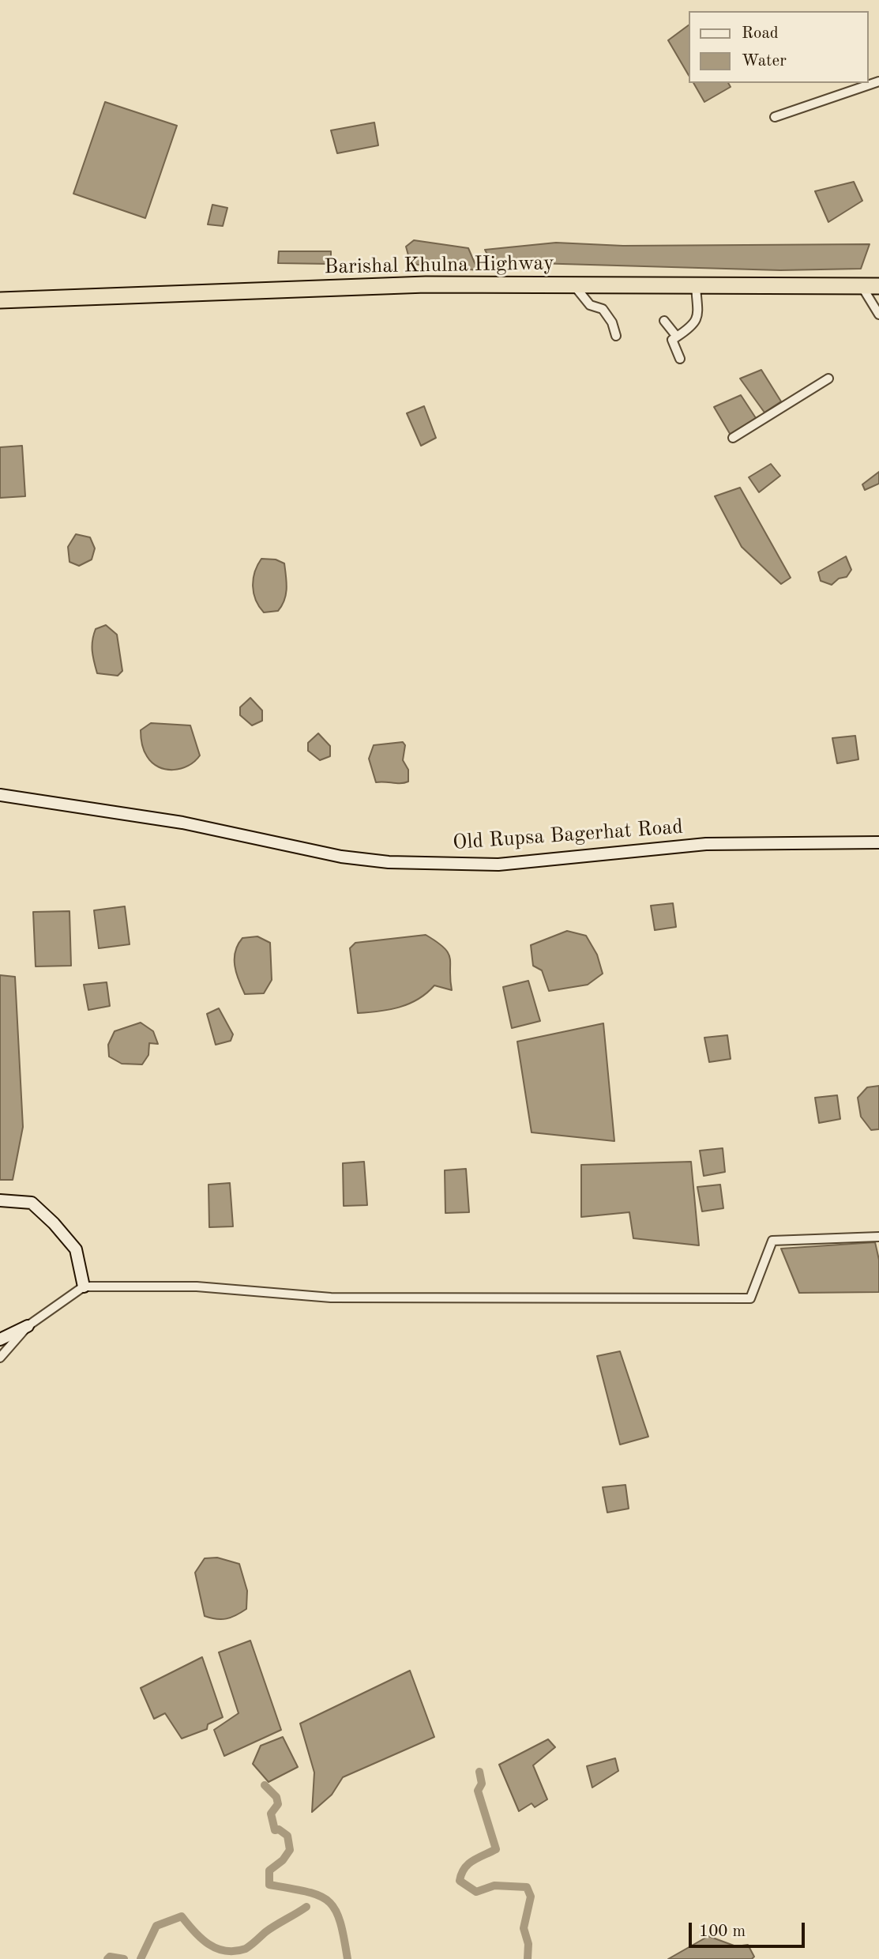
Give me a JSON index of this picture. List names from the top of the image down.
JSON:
{
  "streets": {
    "highway": ["Barishal Khulna Highway"],
    "street": ["Old Rupsa Bagerhat Road"]
  },
  "legend": ["Road", "Water"],
  "scale_bar": "100 m"
}
